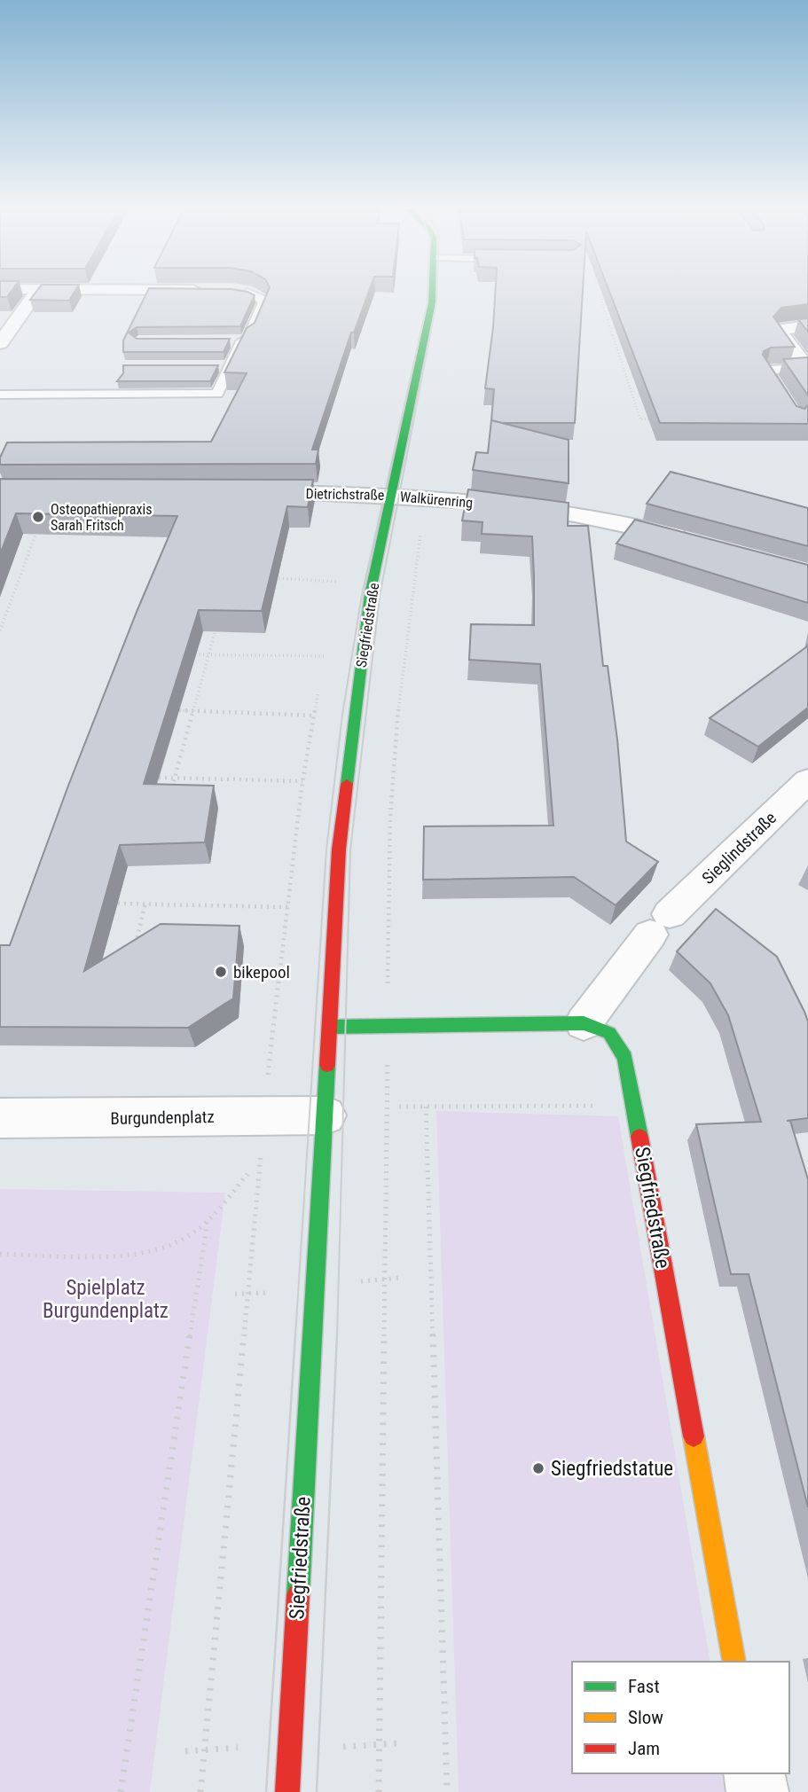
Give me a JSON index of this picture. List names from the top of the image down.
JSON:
{
  "streets": {
    "street": [
      "Dietrichstraße",
      "Walkürenring",
      "Siegfriedstraße",
      "Sieglindstraße",
      "Burgundenplatz"
    ]
  },
  "crossings": [
    ["Dietrichstraße", "Walkürenring"],
    ["Dietrichstraße", "Siegfriedstraße"],
    ["Walkürenring", "Siegfriedstraße"],
    ["Siegfriedstraße", "Sieglindstraße"],
    ["Siegfriedstraße", "Burgundenplatz"]
  ],
  "parks": ["Spielplatz Burgundenplatz"],
  "places": ["Osteopathiepraxis Sarah Fritsch", "bikepool", "Siegfriedstatue"],
  "legend": ["Fast", "Slow", "Jam"]
}
